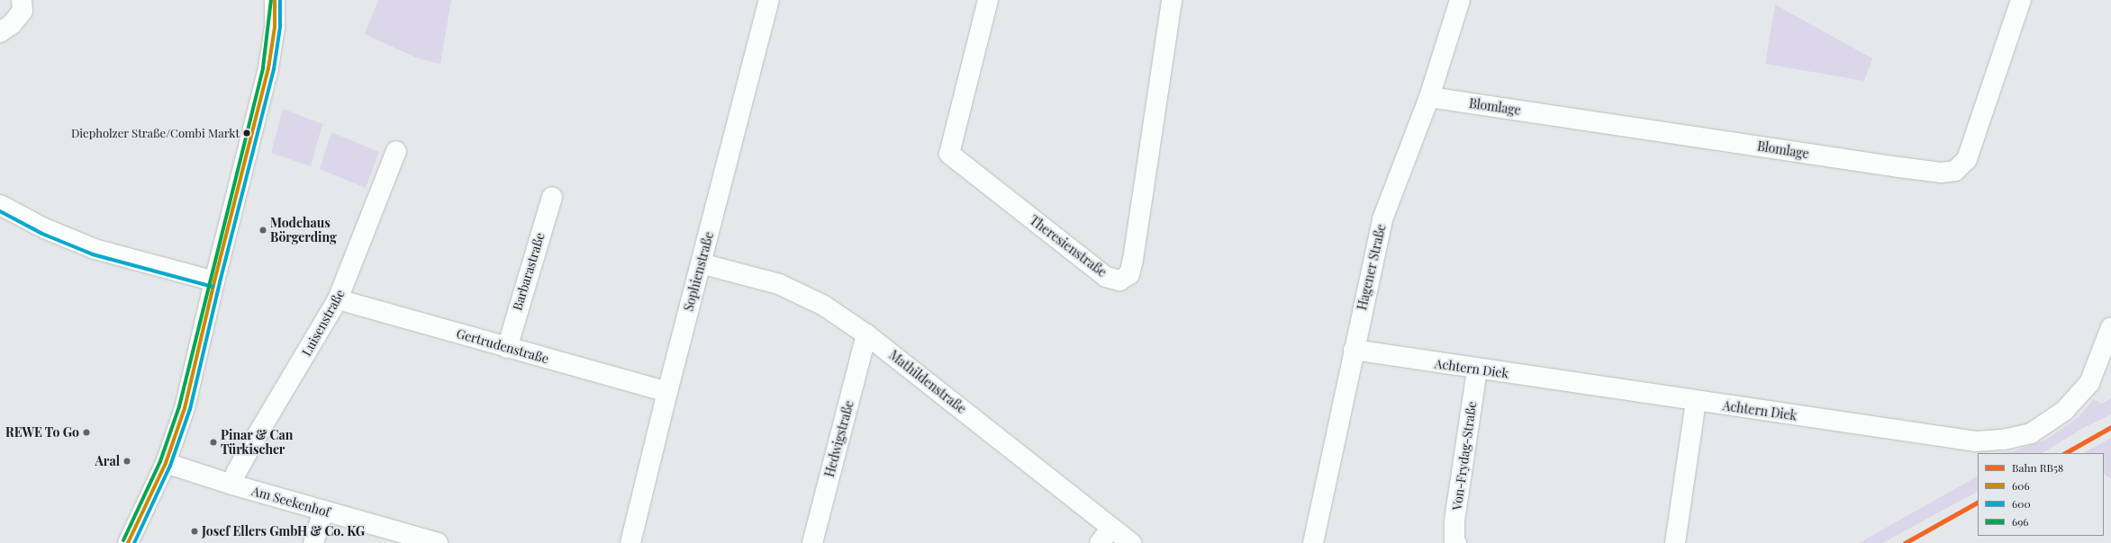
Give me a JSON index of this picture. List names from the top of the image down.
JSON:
{
  "streets": {
    "street": [
      "Blomlage",
      "Theresienstraße",
      "Hagener Straße",
      "Barbarastraße",
      "Sophienstraße",
      "Luisenstraße",
      "Gertrudenstraße",
      "Achtern Diek",
      "Mathildenstraße",
      "Hedwigstraße",
      "Von-Frydag-Straße",
      "Am Seekenhof"
    ]
  },
  "crossings": [
    ["Blomlage", "Hagener Straße"],
    ["Hagener Straße", "Achtern Diek"],
    ["Barbarastraße", "Gertrudenstraße"],
    ["Sophienstraße", "Gertrudenstraße"],
    ["Sophienstraße", "Mathildenstraße"],
    ["Luisenstraße", "Gertrudenstraße"],
    ["Luisenstraße", "Am Seekenhof"],
    ["Achtern Diek", "Von-Frydag-Straße"],
    ["Mathildenstraße", "Hedwigstraße"]
  ],
  "places": [
    "Diepholzer Straße/Combi Markt",
    "Modehaus Börgerding",
    "REWE To Go",
    "Pinar & Can Türkischer",
    "Aral",
    "Josef Ellers GmbH & Co. KG"
  ],
  "lines": [
    "transit line 606",
    "transit line 600",
    "transit line 696",
    "rail line RB58"
  ],
  "legend": [
    "Bahn RB58",
    "606",
    "600",
    "696"
  ]
}
